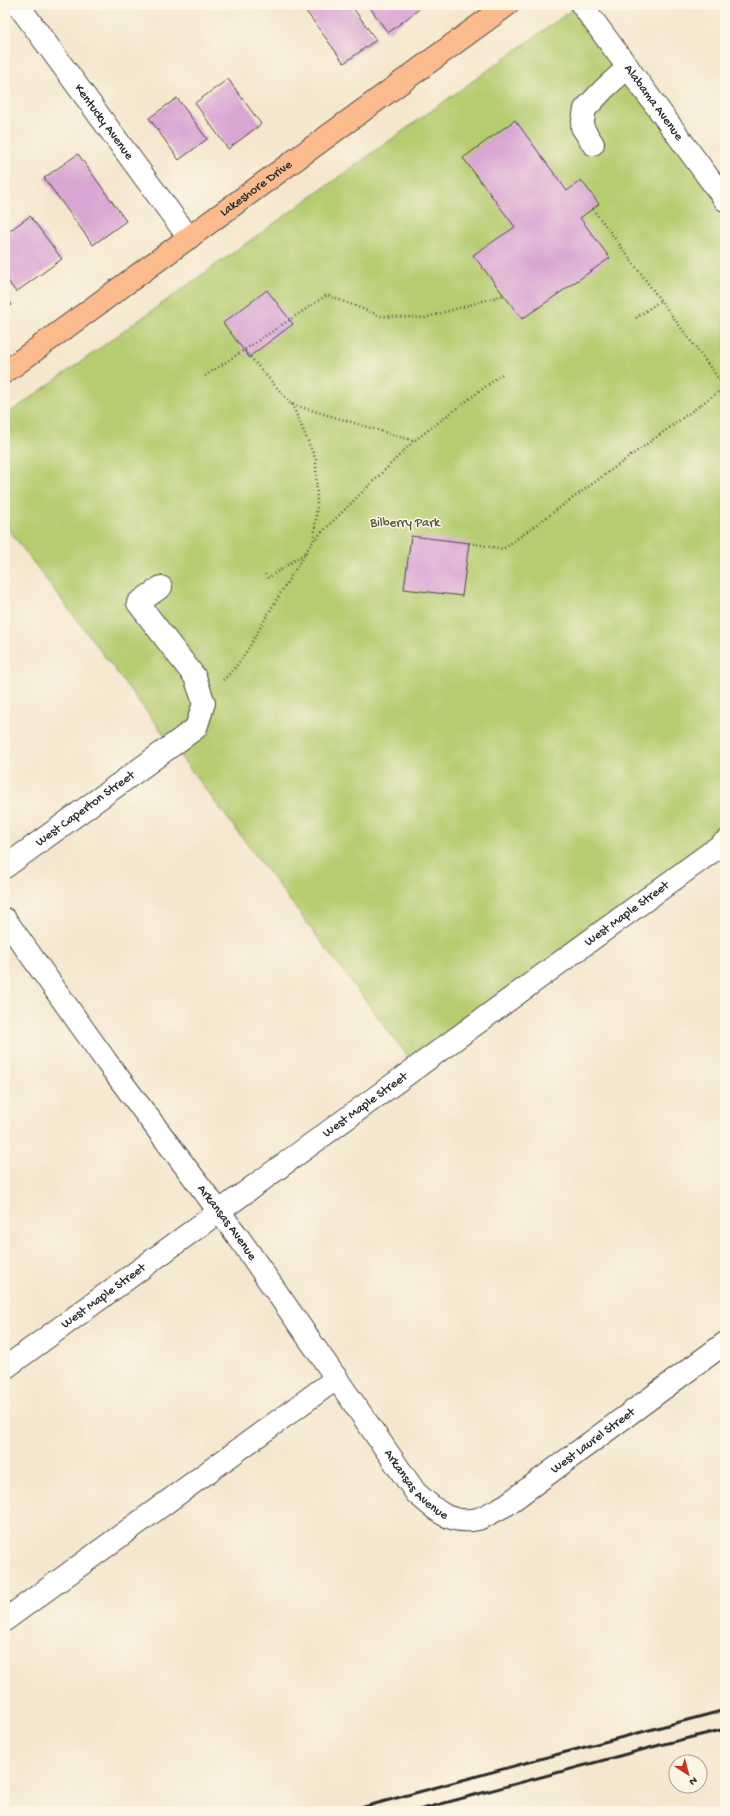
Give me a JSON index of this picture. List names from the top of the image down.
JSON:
{
  "streets": {
    "main road": ["Lakeshore Drive"],
    "street": [
      "Alabama Avenue",
      "Kentucky Avenue",
      "West Caperton Street",
      "West Maple Street",
      "Arkansas Avenue",
      "West Laurel Street"
    ]
  },
  "crossings": [
    ["Kentucky Avenue", "Lakeshore Drive"],
    ["West Maple Street", "Arkansas Avenue"],
    ["Arkansas Avenue", "West Laurel Street"]
  ],
  "parks": ["Bilberry Park"],
  "north": "bottom right"
}
